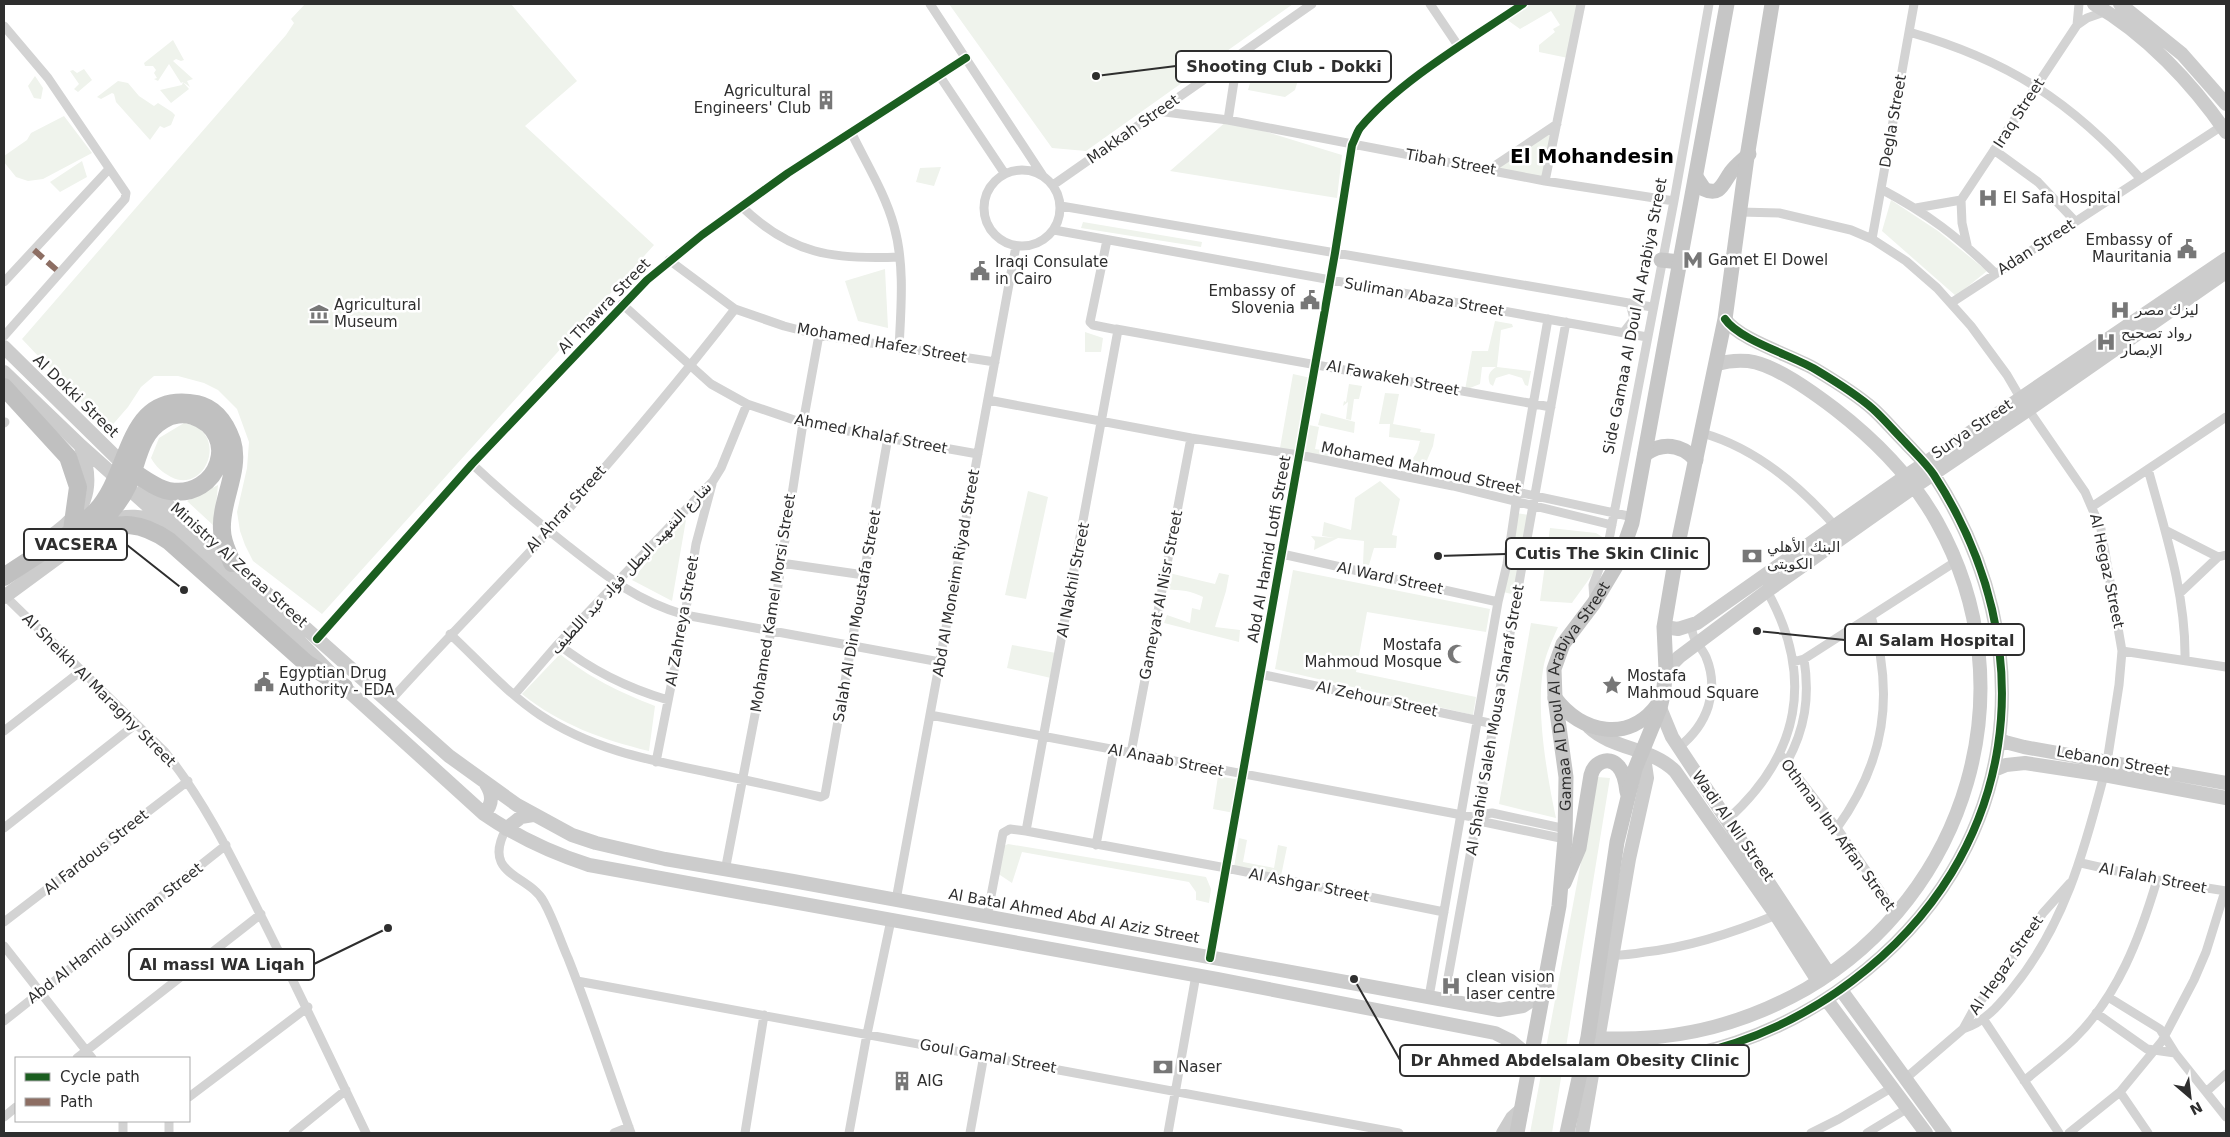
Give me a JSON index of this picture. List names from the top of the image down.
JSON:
{
  "streets": {
    "main road": ["Gamaa Al Doul Al Arabiya Street"],
    "street": [
      "Iraq Street",
      "Degla Street",
      "Makkah Street",
      "Tibah Street",
      "Adan Street",
      "Suliman Abaza Street",
      "Al Thawra Street",
      "Side Gamaa Al Doul Al Arabiya Street",
      "Mohamed Hafez Street",
      "Al Fawakeh Street",
      "Al Dokki Street",
      "Surya Street",
      "Ahmed Khalaf Street",
      "Mohamed Mahmoud Street",
      "Al Ahrar Street",
      "Abd Al Hamid Lotfi Street",
      "Ministry Al Zeraa Street",
      "شارع الشهيد البطل فؤاد عبد اللطيف",
      "Al Hegaz Street",
      "Abd Al Moneim Riyad Street",
      "Al Ward Street",
      "Al Nakhil Street",
      "Gameyat Al Nisr Street",
      "Mohamed Kamel Morsi Street",
      "Salah Al Din Moustafa Street",
      "Al Zahreya Street",
      "Al Sheikh Al Maraghy Street",
      "Al Zehour Street",
      "Al Shahid Saleh Mousa Sharaf Street",
      "Al Anaab Street",
      "Lebanon Street",
      "Wadi Al Nil Street",
      "Othman Ibn Affan Street",
      "Al Fardous Street",
      "Al Falah Street",
      "Al Ashgar Street",
      "Al Batal Ahmed Abd Al Aziz Street",
      "Abd Al Hamid Suliman Street",
      "Goul Gamal Street"
    ]
  },
  "crossings": [
    ["Degla Street", "Al Hegaz Street"],
    ["Makkah Street", "Tibah Street"],
    ["Makkah Street", "Suliman Abaza Street"],
    ["Makkah Street", "Abd Al Moneim Riyad Street"],
    ["Tibah Street", "Side Gamaa Al Doul Al Arabiya Street"],
    ["Tibah Street", "Abd Al Hamid Lotfi Street"],
    ["Adan Street", "Al Hegaz Street"],
    ["Suliman Abaza Street", "Side Gamaa Al Doul Al Arabiya Street"],
    ["Suliman Abaza Street", "Abd Al Hamid Lotfi Street"],
    ["Suliman Abaza Street", "Abd Al Moneim Riyad Street"],
    ["Suliman Abaza Street", "Al Shahid Saleh Mousa Sharaf Street"],
    ["Al Thawra Street", "Mohamed Hafez Street"],
    ["Al Thawra Street", "Ahmed Khalaf Street"],
    ["Al Thawra Street", "Ministry Al Zeraa Street"],
    ["Side Gamaa Al Doul Al Arabiya Street", "Mohamed Mahmoud Street"],
    ["Side Gamaa Al Doul Al Arabiya Street", "Gamaa Al Doul Al Arabiya Street"],
    ["Mohamed Hafez Street", "Al Ahrar Street"],
    ["Mohamed Hafez Street", "Abd Al Moneim Riyad Street"],
    ["Mohamed Hafez Street", "Mohamed Kamel Morsi Street"],
    ["Al Fawakeh Street", "Abd Al Hamid Lotfi Street"],
    ["Al Fawakeh Street", "Al Nakhil Street"],
    ["Al Fawakeh Street", "Al Shahid Saleh Mousa Sharaf Street"],
    ["Al Dokki Street", "Ministry Al Zeraa Street"],
    ["Surya Street", "Al Hegaz Street"],
    ["Ahmed Khalaf Street", "Al Ahrar Street"],
    ["Ahmed Khalaf Street", "شارع الشهيد البطل فؤاد عبد اللطيف"],
    ["Ahmed Khalaf Street", "Abd Al Moneim Riyad Street"],
    ["Ahmed Khalaf Street", "Mohamed Kamel Morsi Street"],
    ["Ahmed Khalaf Street", "Salah Al Din Moustafa Street"],
    ["Mohamed Mahmoud Street", "Abd Al Hamid Lotfi Street"],
    ["Mohamed Mahmoud Street", "Abd Al Moneim Riyad Street"],
    ["Mohamed Mahmoud Street", "Al Nakhil Street"],
    ["Mohamed Mahmoud Street", "Gameyat Al Nisr Street"],
    ["Mohamed Mahmoud Street", "Gamaa Al Doul Al Arabiya Street"],
    ["Mohamed Mahmoud Street", "Al Shahid Saleh Mousa Sharaf Street"],
    ["Al Ahrar Street", "Ministry Al Zeraa Street"],
    ["Abd Al Hamid Lotfi Street", "Al Ward Street"],
    ["Abd Al Hamid Lotfi Street", "Al Zehour Street"],
    ["Abd Al Hamid Lotfi Street", "Al Anaab Street"],
    ["Abd Al Hamid Lotfi Street", "Al Ashgar Street"],
    ["Abd Al Hamid Lotfi Street", "Al Batal Ahmed Abd Al Aziz Street"],
    ["Ministry Al Zeraa Street", "Al Batal Ahmed Abd Al Aziz Street"],
    ["شارع الشهيد البطل فؤاد عبد اللطيف", "Al Zahreya Street"],
    ["Al Hegaz Street", "Lebanon Street"],
    ["Al Hegaz Street", "Al Falah Street"],
    ["Abd Al Moneim Riyad Street", "Al Anaab Street"],
    ["Abd Al Moneim Riyad Street", "Al Batal Ahmed Abd Al Aziz Street"],
    ["Al Ward Street", "Al Shahid Saleh Mousa Sharaf Street"],
    ["Al Nakhil Street", "Al Anaab Street"],
    ["Al Nakhil Street", "Al Ashgar Street"],
    ["Gameyat Al Nisr Street", "Al Anaab Street"],
    ["Mohamed Kamel Morsi Street", "Salah Al Din Moustafa Street"],
    ["Mohamed Kamel Morsi Street", "Al Batal Ahmed Abd Al Aziz Street"],
    ["Al Sheikh Al Maraghy Street", "Al Fardous Street"],
    ["Al Sheikh Al Maraghy Street", "Abd Al Hamid Suliman Street"],
    ["Al Zehour Street", "Al Shahid Saleh Mousa Sharaf Street"],
    ["Gamaa Al Doul Al Arabiya Street", "Al Batal Ahmed Abd Al Aziz Street"],
    ["Al Shahid Saleh Mousa Sharaf Street", "Al Anaab Street"],
    ["Al Shahid Saleh Mousa Sharaf Street", "Al Ashgar Street"],
    ["Al Shahid Saleh Mousa Sharaf Street", "Al Batal Ahmed Abd Al Aziz Street"]
  ],
  "districts": ["El Mohandesin"],
  "places": {
    "other": [
      "Shooting Club - Dokki",
      "Cutis The Skin Clinic",
      "VACSERA",
      "Al Salam Hospital",
      "Al massl WA Liqah",
      "Dr Ahmed Abdelsalam Obesity Clinic"
    ],
    "building": ["Agricultural Engineers' Club", "AIG"],
    "hospital": [
      "El Safa Hospital",
      "ليزك مصر",
      "رواد تصحيح الإبصار",
      "clean vision laser centre"
    ],
    "public building": [
      "Embassy of Mauritania",
      "Iraqi Consulate in Cairo",
      "Embassy of Slovenia",
      "Egyptian Drug Authority - EDA"
    ],
    "metro station": ["Gamet El Dowel"],
    "museum": ["Agricultural Museum"],
    "bank": ["البنك الأهلي الكويتى", "Naser"],
    "mosque": ["Mostafa Mahmoud Mosque"],
    "place": ["Mostafa Mahmoud Square"]
  },
  "legend": ["Cycle path", "Path"],
  "north": "bottom right"
}
